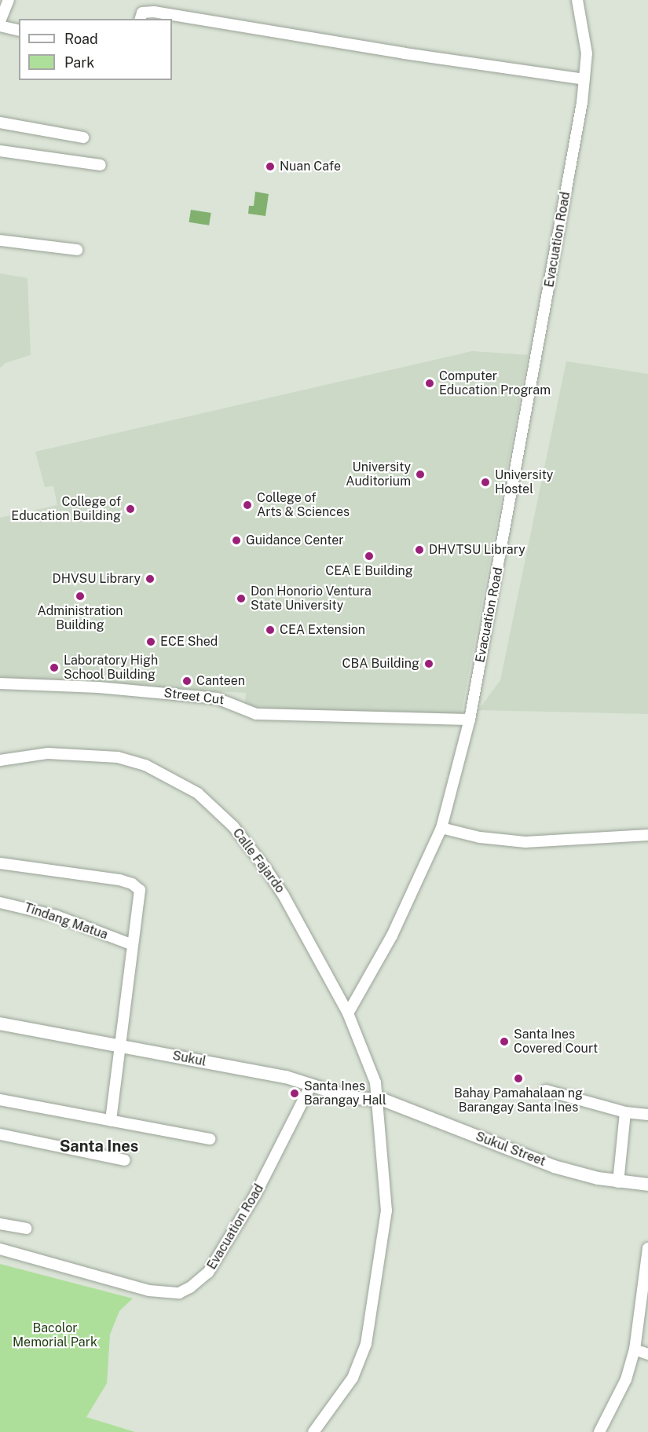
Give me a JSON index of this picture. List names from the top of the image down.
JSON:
{
  "streets": {
    "street": [
      "Evacuation Road",
      "Street Cut",
      "Calle Fajardo",
      "Tindang Matua",
      "Sukul",
      "Sukul Street"
    ]
  },
  "crossings": [
    ["Evacuation Road", "Street Cut"],
    ["Evacuation Road", "Calle Fajardo"],
    ["Evacuation Road", "Sukul"],
    ["Calle Fajardo", "Sukul"],
    ["Calle Fajardo", "Sukul Street"],
    ["Sukul", "Sukul Street"]
  ],
  "districts": ["Santa Ines"],
  "parks": ["Bacolor Memorial Park"],
  "places": [
    "Nuan Cafe",
    "Computer Education Program",
    "University Auditorium",
    "University Hostel",
    "College of Arts & Sciences",
    "College of Education Building",
    "Guidance Center",
    "DHVTSU Library",
    "CEA E Building",
    "DHVSU Library",
    "Administration Building",
    "Don Honorio Ventura State University",
    "CEA Extension",
    "ECE Shed",
    "CBA Building",
    "Laboratory High School Building",
    "Canteen",
    "Santa Ines Covered Court",
    "Bahay Pamahalaan ng Barangay Santa Ines",
    "Santa Ines Barangay Hall"
  ],
  "legend": ["Road", "Park"]
}
